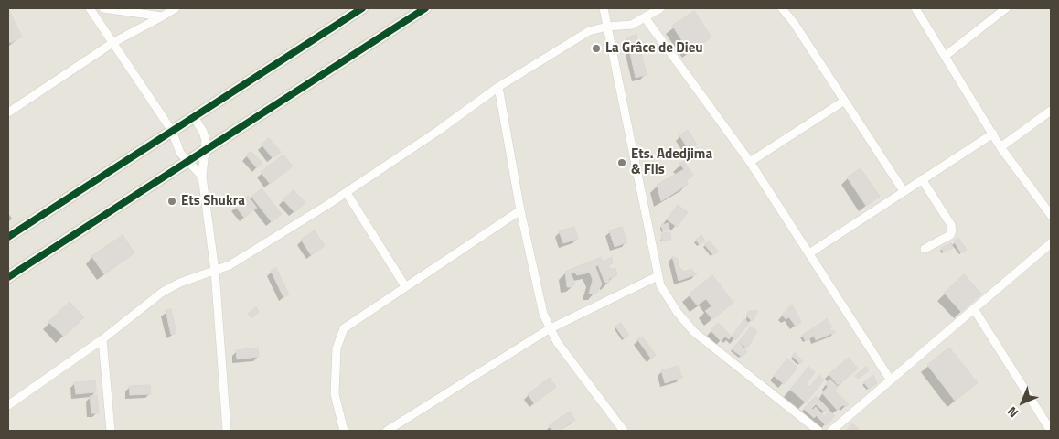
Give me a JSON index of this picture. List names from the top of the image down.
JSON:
{
  "places": ["La Grâce de Dieu", "Ets. Adedjima & Fils", "Ets Shukra"],
  "north": "bottom left"
}
